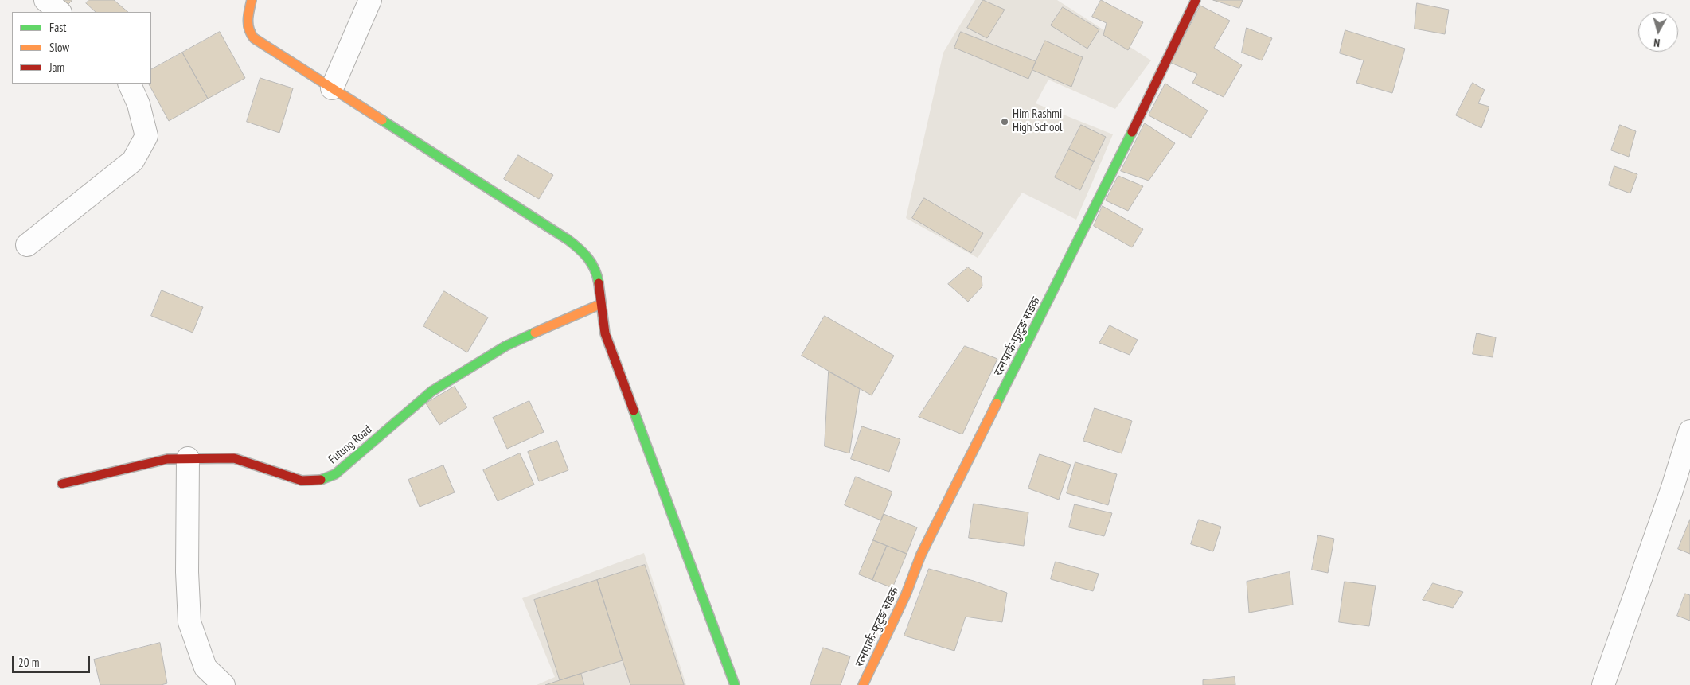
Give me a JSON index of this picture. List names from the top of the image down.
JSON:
{
  "streets": {
    "street": ["रत्नपार्क-फुटुङ सडक", "Futung Road"]
  },
  "places": ["Him Rashmi High School"],
  "legend": ["Fast", "Slow", "Jam"],
  "scale_bar": "20 m",
  "north": "bottom"
}
